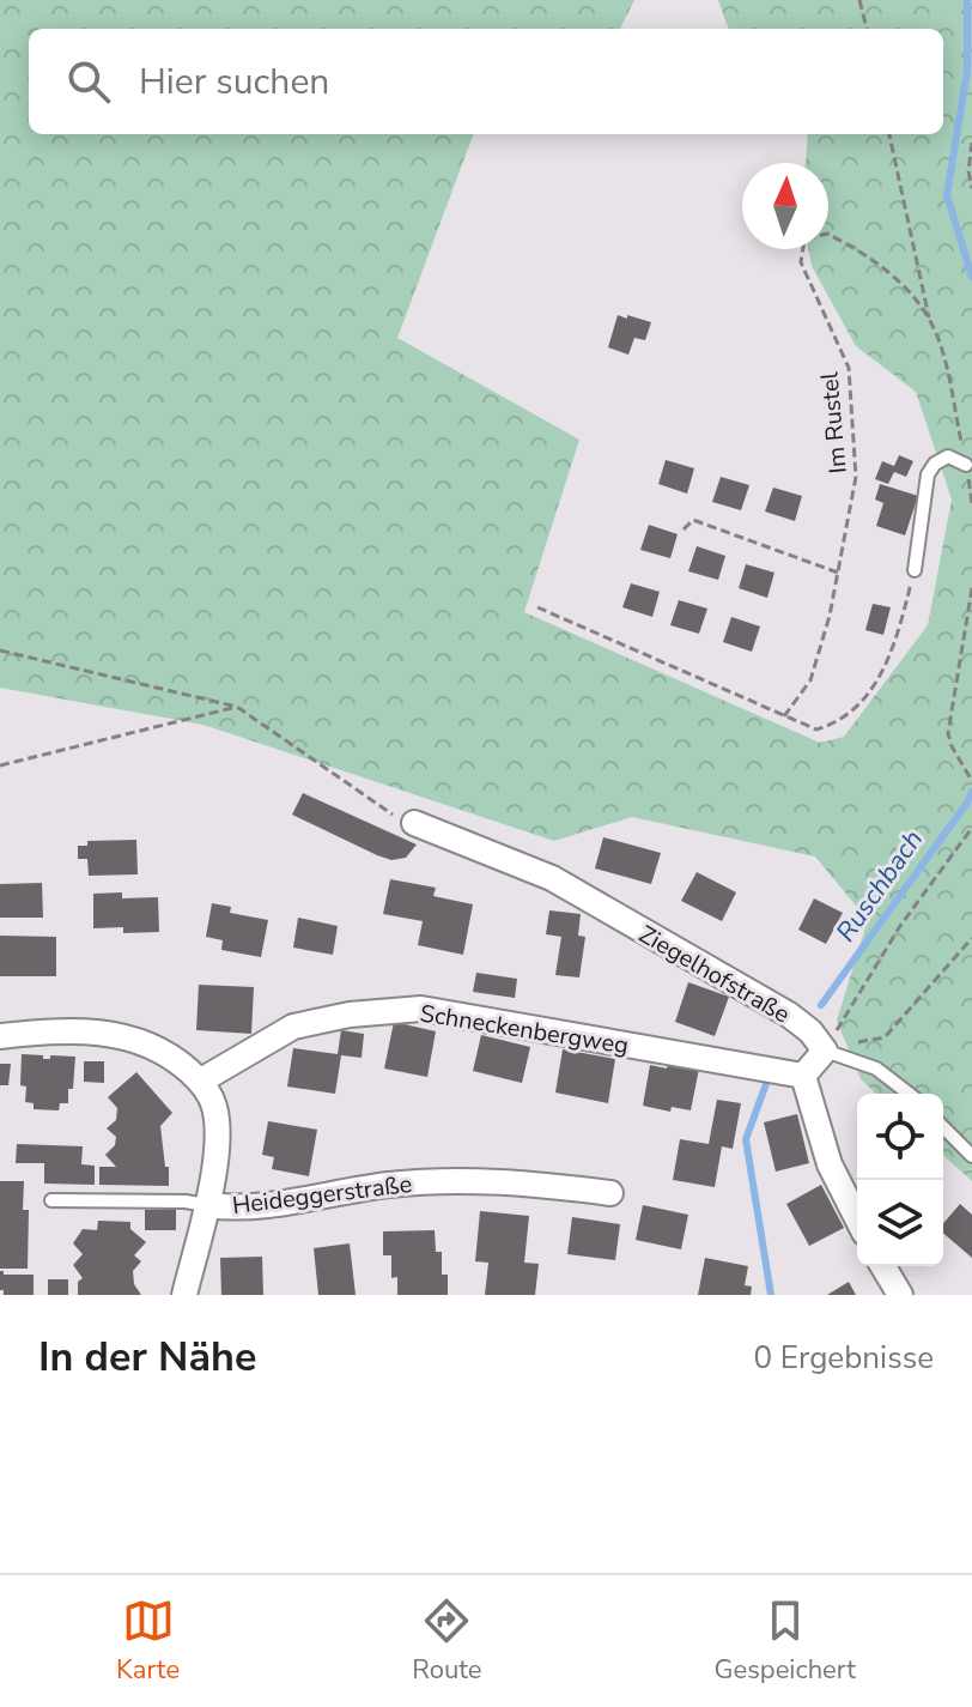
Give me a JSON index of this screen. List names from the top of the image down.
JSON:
{
  "streets": {
    "street": ["Ziegelhofstraße", "Schneckenbergweg", "Heideggerstraße"],
    "path": ["Im Rustel"]
  },
  "water": ["Ruschbach"],
  "north": "top",
  "page": {
    "search": "Hier suchen",
    "heading": ["In der Nähe", "0 Ergebnisse"],
    "nav": ["Karte", "Route", "Gespeichert"]
  }
}
